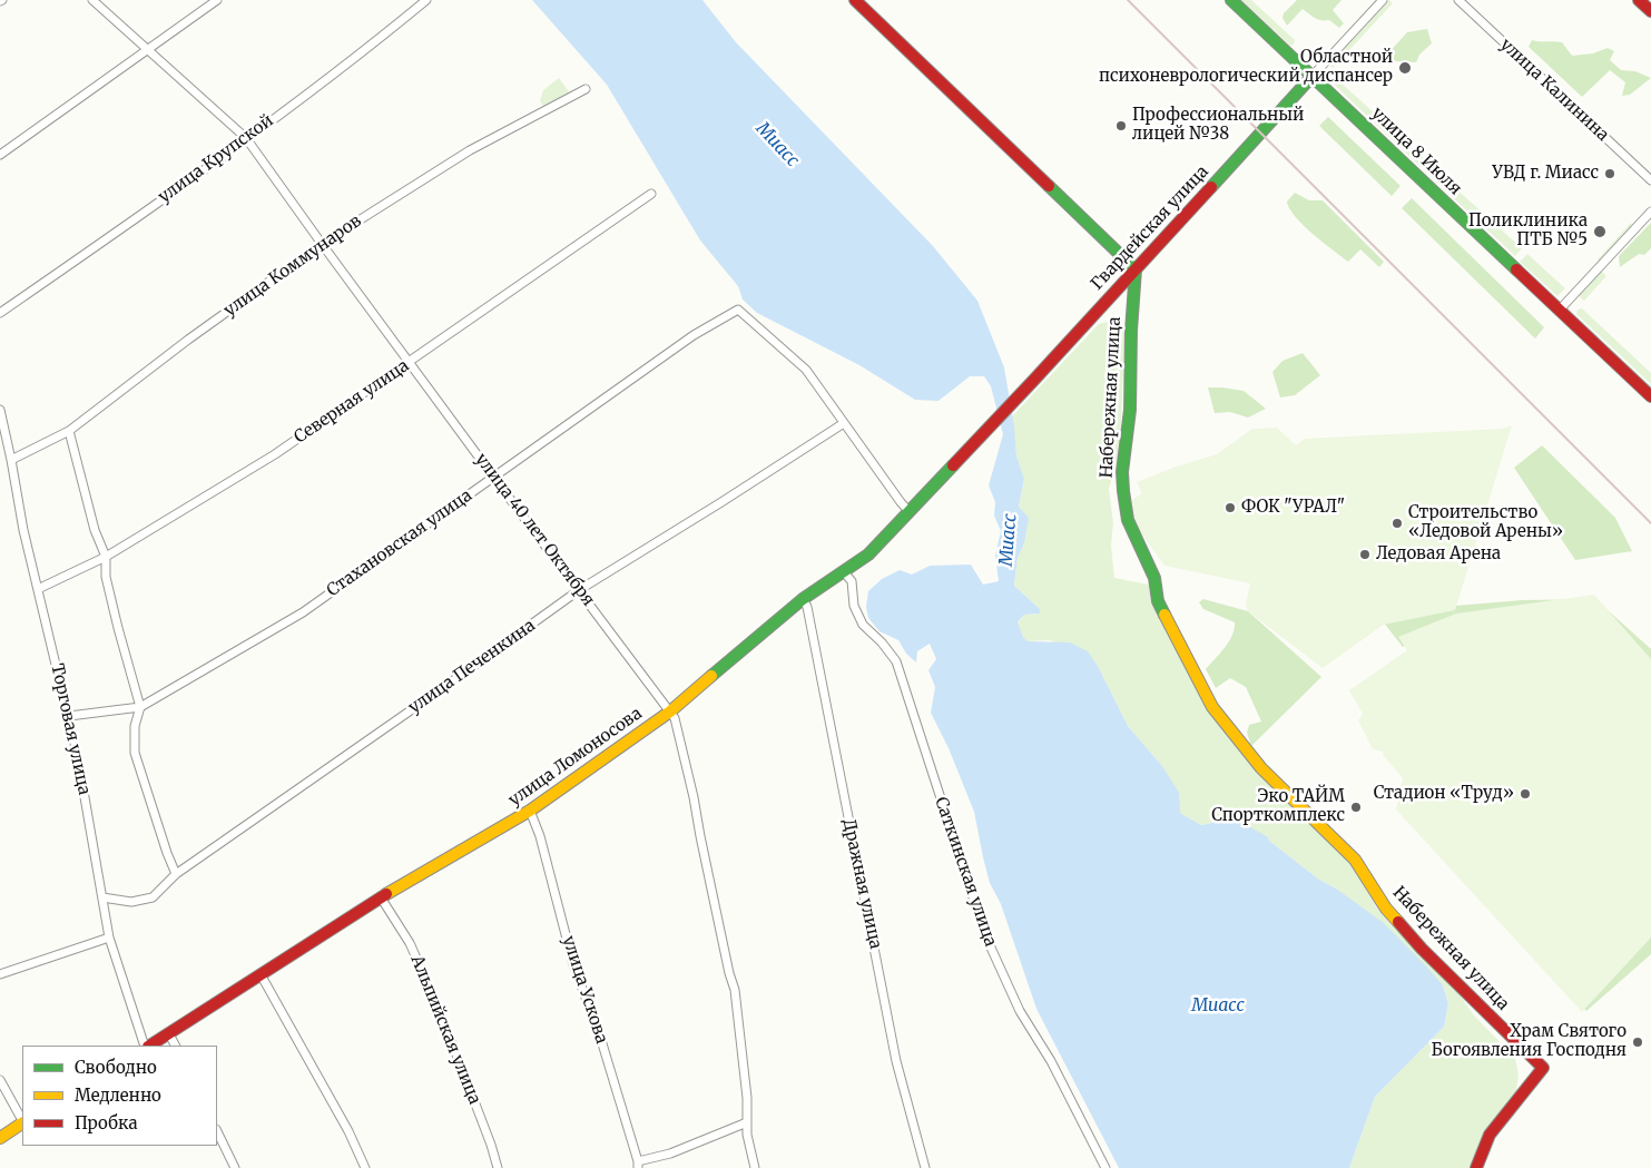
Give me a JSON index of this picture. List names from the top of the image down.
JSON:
{
  "streets": {
    "street": [
      "улица Калинина",
      "улица 8 Июля",
      "улица Крупской",
      "Гвардейская улица",
      "улица Коммунаров",
      "Набережная улица",
      "Северная улица",
      "улица 40 лет Октября",
      "Стахановская улица",
      "улица Печенкина",
      "Торговая улица",
      "улица Ломоносова",
      "Саткинская улица",
      "Дражная улица",
      "улица Ускова",
      "Альпийская улица"
    ]
  },
  "crossings": [
    ["улица 8 Июля", "Гвардейская улица"],
    ["улица Крупской", "улица 40 лет Октября"],
    ["Гвардейская улица", "Набережная улица"],
    ["Гвардейская улица", "улица Ломоносова"],
    ["улица Коммунаров", "улица 40 лет Октября"],
    ["улица Коммунаров", "Торговая улица"],
    ["Северная улица", "улица 40 лет Октября"],
    ["Северная улица", "Торговая улица"],
    ["улица 40 лет Октября", "Стахановская улица"],
    ["улица 40 лет Октября", "улица Печенкина"],
    ["улица 40 лет Октября", "улица Ломоносова"],
    ["Стахановская улица", "улица Печенкина"],
    ["Стахановская улица", "Торговая улица"],
    ["улица Печенкина", "Торговая улица"],
    ["улица Ломоносова", "Саткинская улица"],
    ["улица Ломоносова", "Дражная улица"],
    ["улица Ломоносова", "улица Ускова"],
    ["улица Ломоносова", "Альпийская улица"]
  ],
  "water": ["Миасс"],
  "places": [
    "Областной психоневрологический диспансер",
    "Профессиональный лицей №38",
    "УВД г. Миасс",
    "Поликлиника ПТБ №5",
    "ФОК \"УРАЛ\"",
    "Строительство «Ледовой Арены»",
    "Ледовая Арена",
    "Стадион «Труд»",
    "Эко ТАЙМ Спорткомплекс",
    "Храм Святого Богоявления Господня"
  ],
  "legend": ["Свободно", "Медленно", "Пробка"]
}
